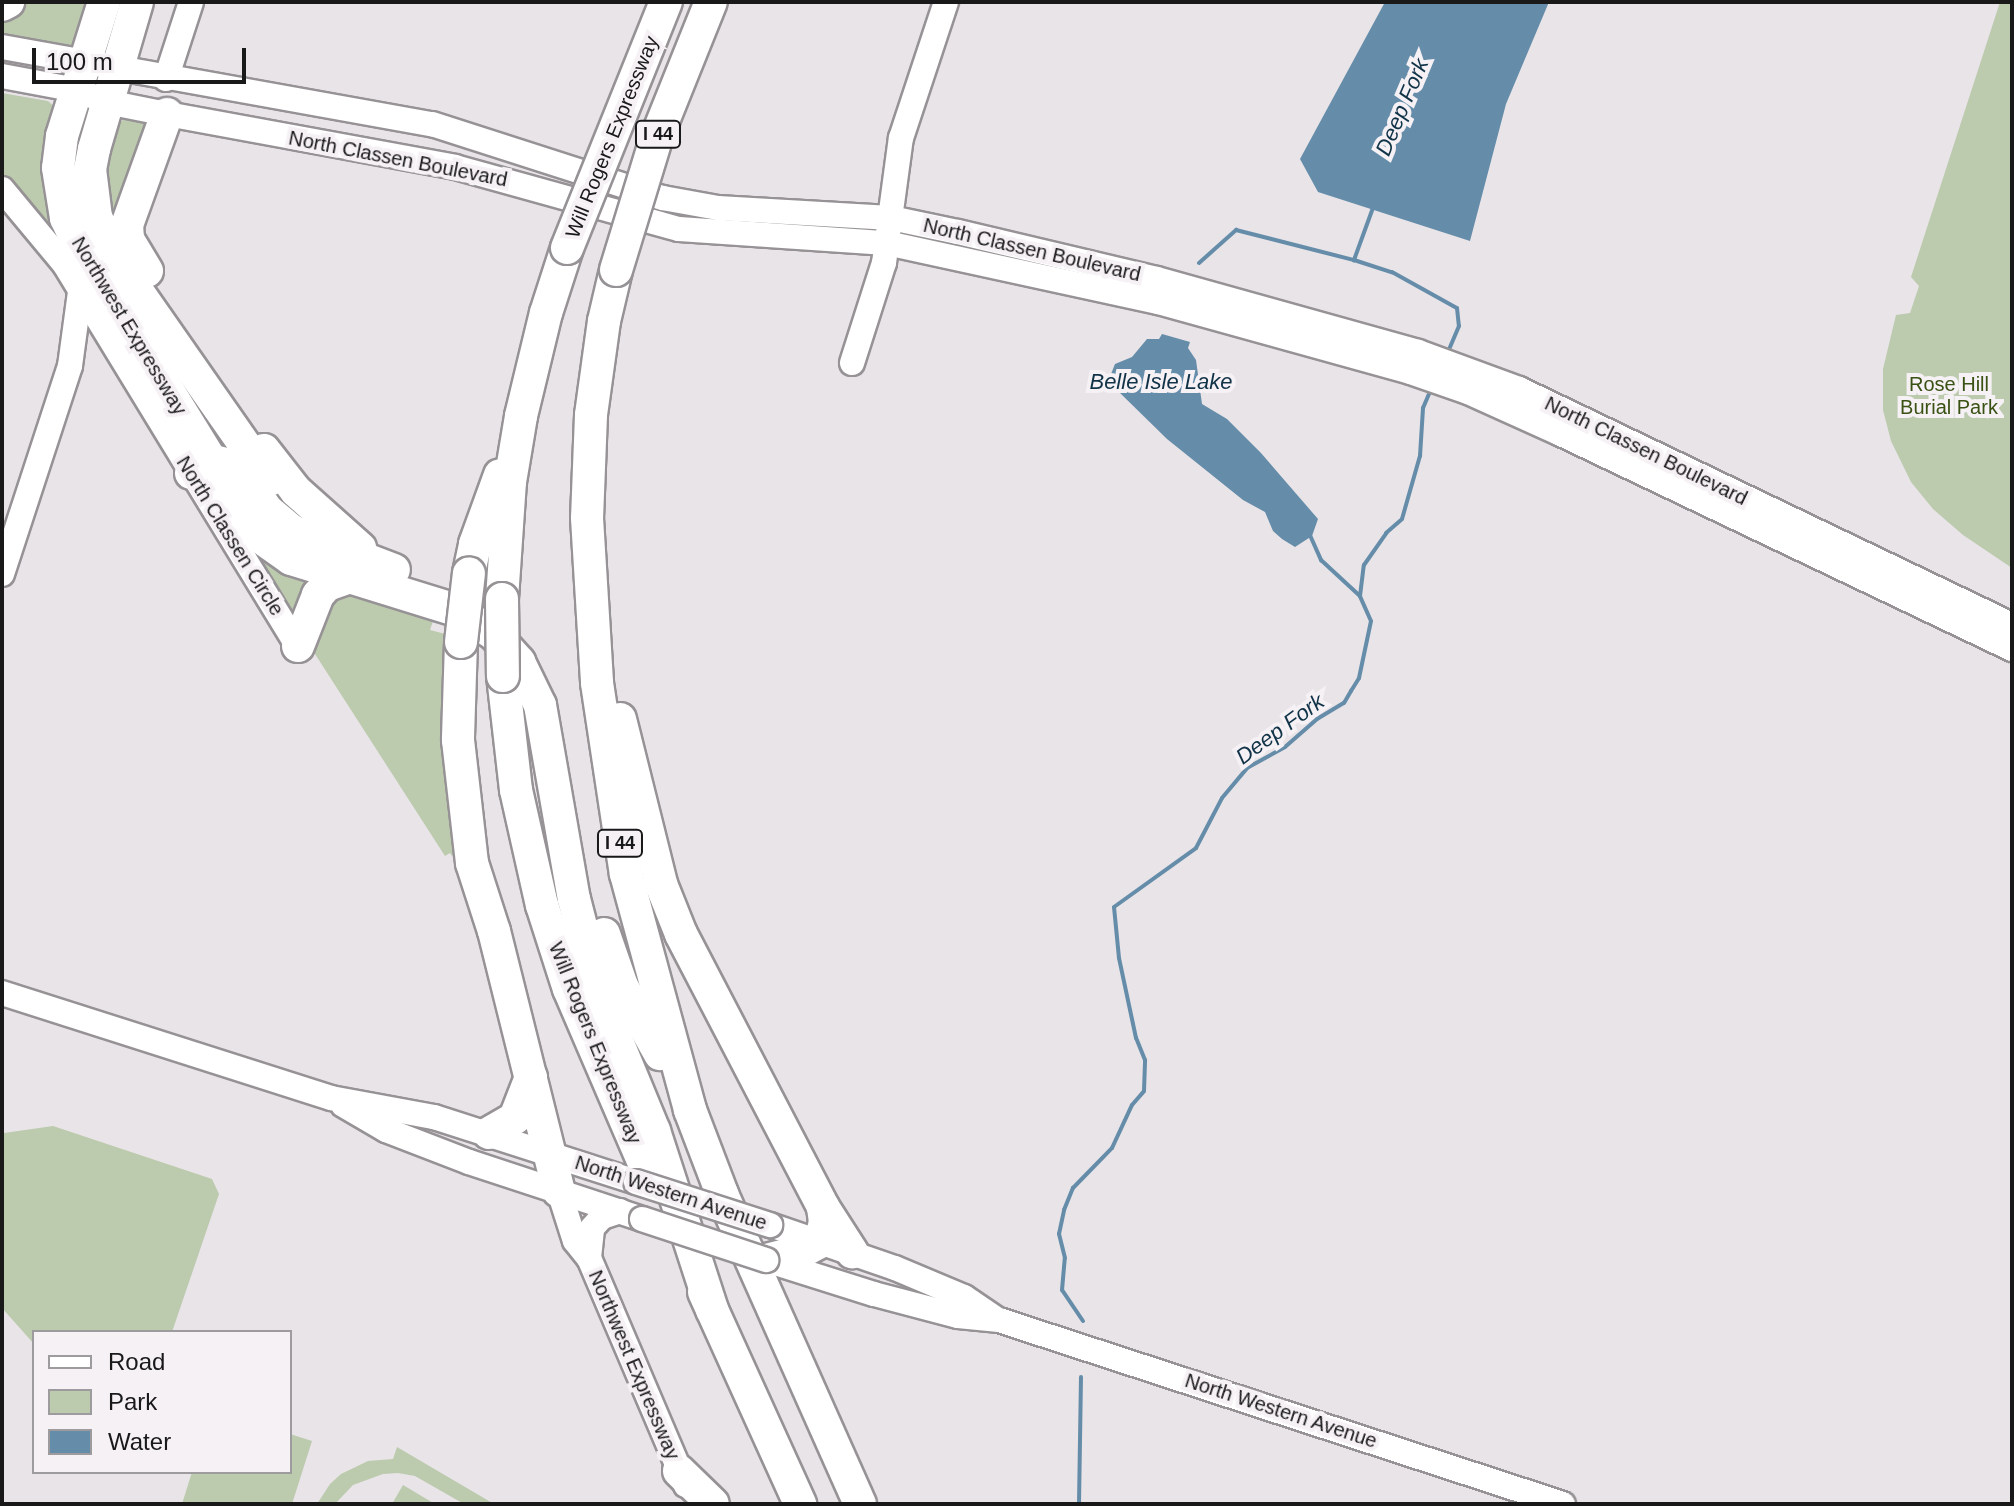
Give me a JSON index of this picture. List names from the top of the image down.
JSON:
{
  "streets": {
    "highway": ["I 44", "Will Rogers Expressway", "Northwest Expressway"],
    "main road": ["North Classen Boulevard", "North Classen Circle", "North Western Avenue"]
  },
  "crossings": [
    ["Will Rogers Expressway", "Northwest Expressway"],
    ["North Classen Boulevard", "Northwest Expressway"],
    ["Northwest Expressway", "North Classen Circle"],
    ["Northwest Expressway", "North Western Avenue"]
  ],
  "water": ["Deep Fork", "Belle Isle Lake"],
  "parks": ["Rose Hill Burial Park"],
  "legend": ["Road", "Park", "Water"],
  "scale_bar": "100 m"
}
